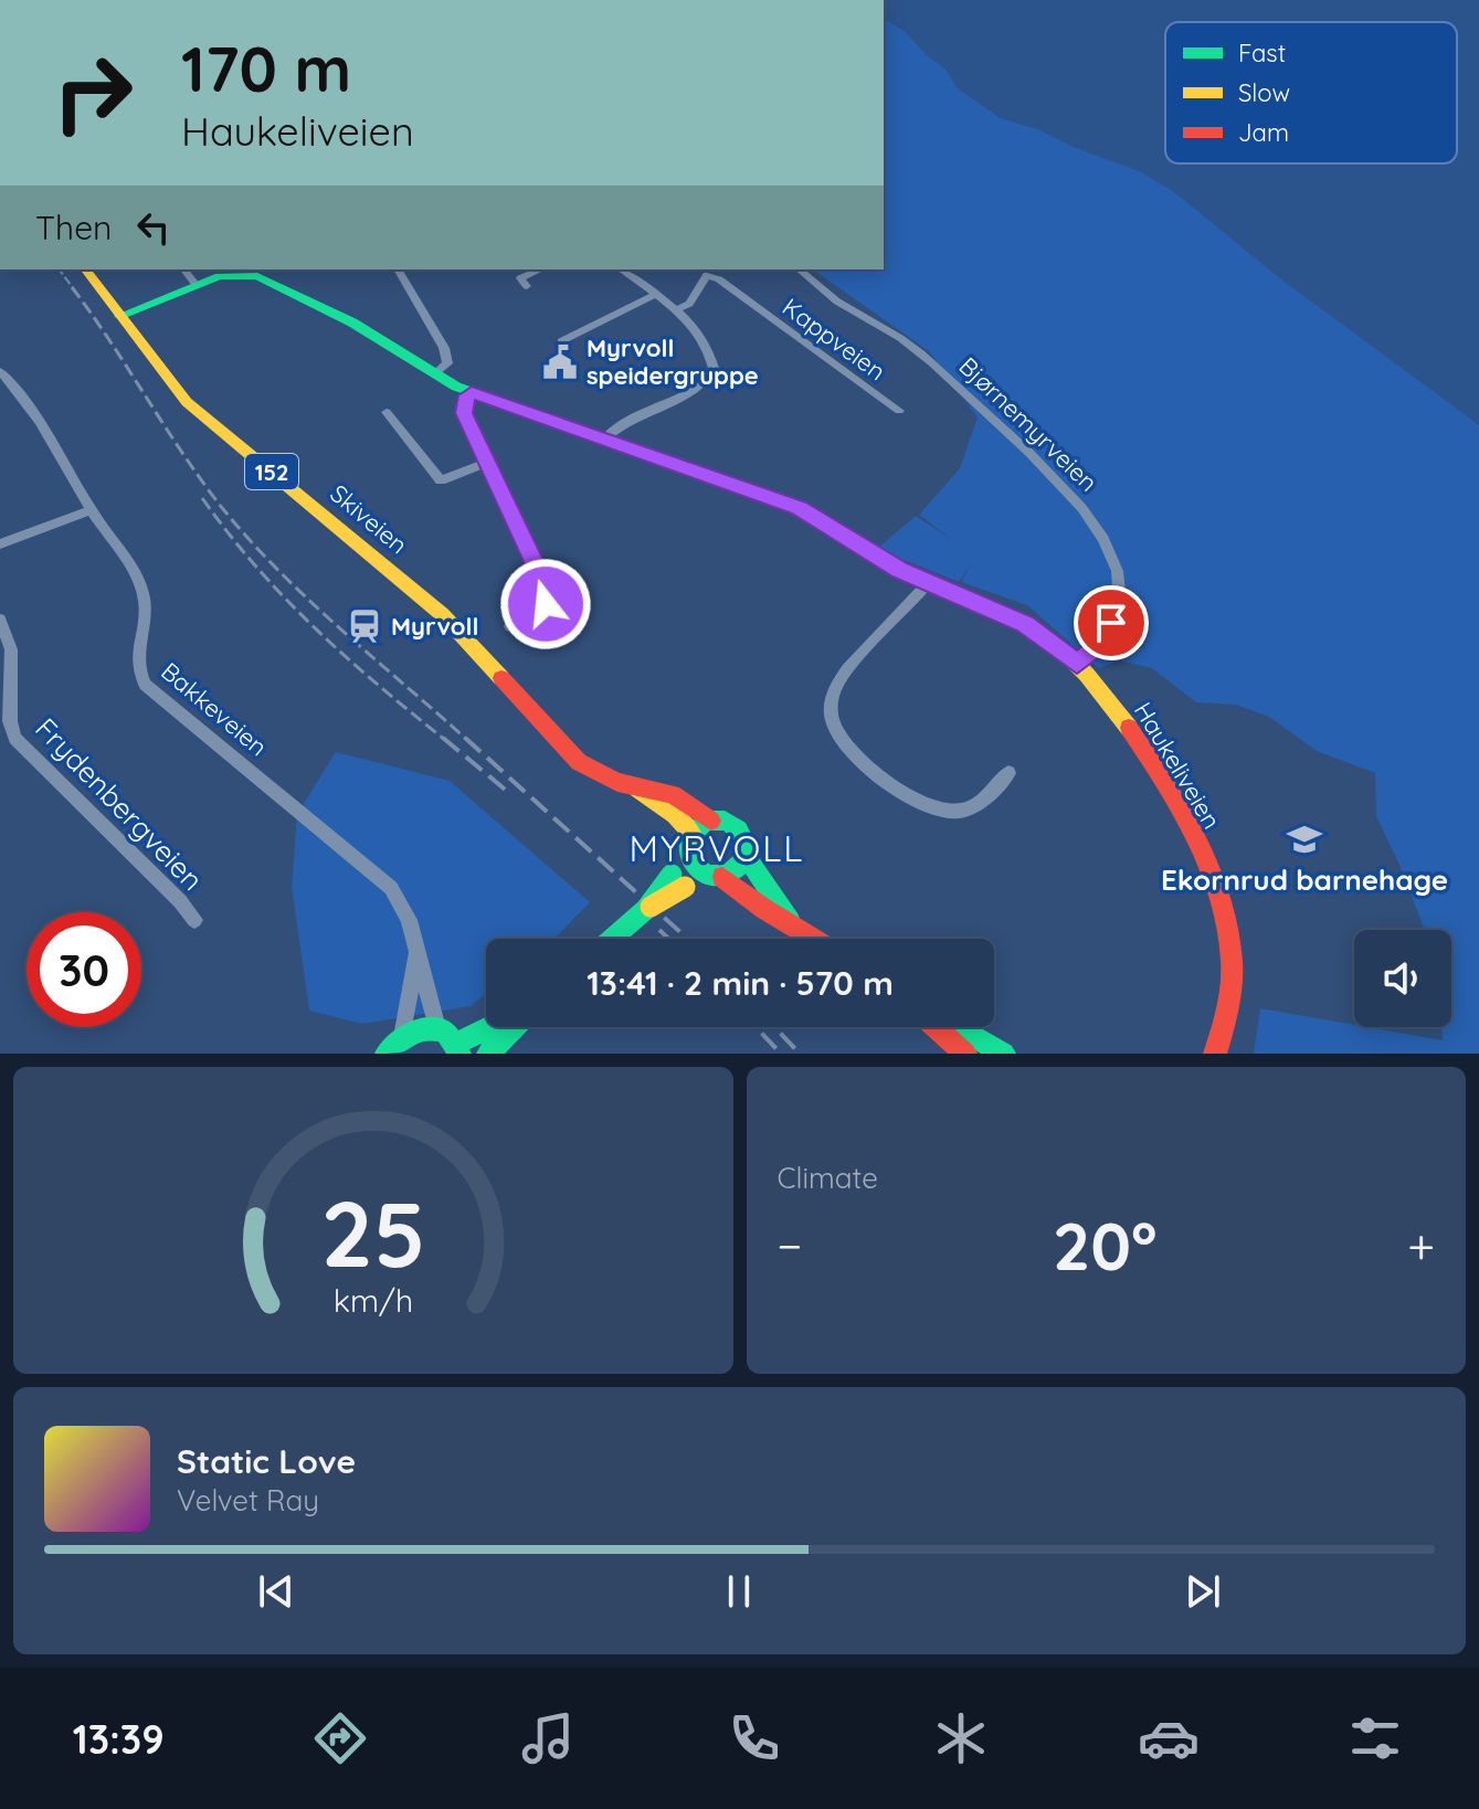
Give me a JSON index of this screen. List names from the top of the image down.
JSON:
{
  "streets": {
    "main road": ["152", "Skiveien", "Haukeliveien"],
    "street": [
      "Kappveien",
      "Bjørnemyrveien",
      "Bakkeveien",
      "Frydenbergveien"
    ]
  },
  "crossings": [
    ["Bjørnemyrveien", "Haukeliveien"],
    ["152", "Skiveien"],
    ["Skiveien", "Haukeliveien"]
  ],
  "districts": ["MYRVOLL"],
  "places": {
    "public building": ["Myrvoll speidergruppe"],
    "station": ["Myrvoll"],
    "school or university": ["Ekornrud barnehage"]
  },
  "legend": ["Fast", "Slow", "Jam"],
  "page": {
    "turn": ["170 m", "Haukeliveien"],
    "then": "Then",
    "limit": "30",
    "trip": "13:41 · 2 min · 570 m",
    "tile": "Climate",
    "heat": ["−", "20°", "+"],
    "song": ["Static Love", "Velvet Ray"],
    "tabs": "13:39",
    "gauge": ["25", "km/h"]
  }
}
